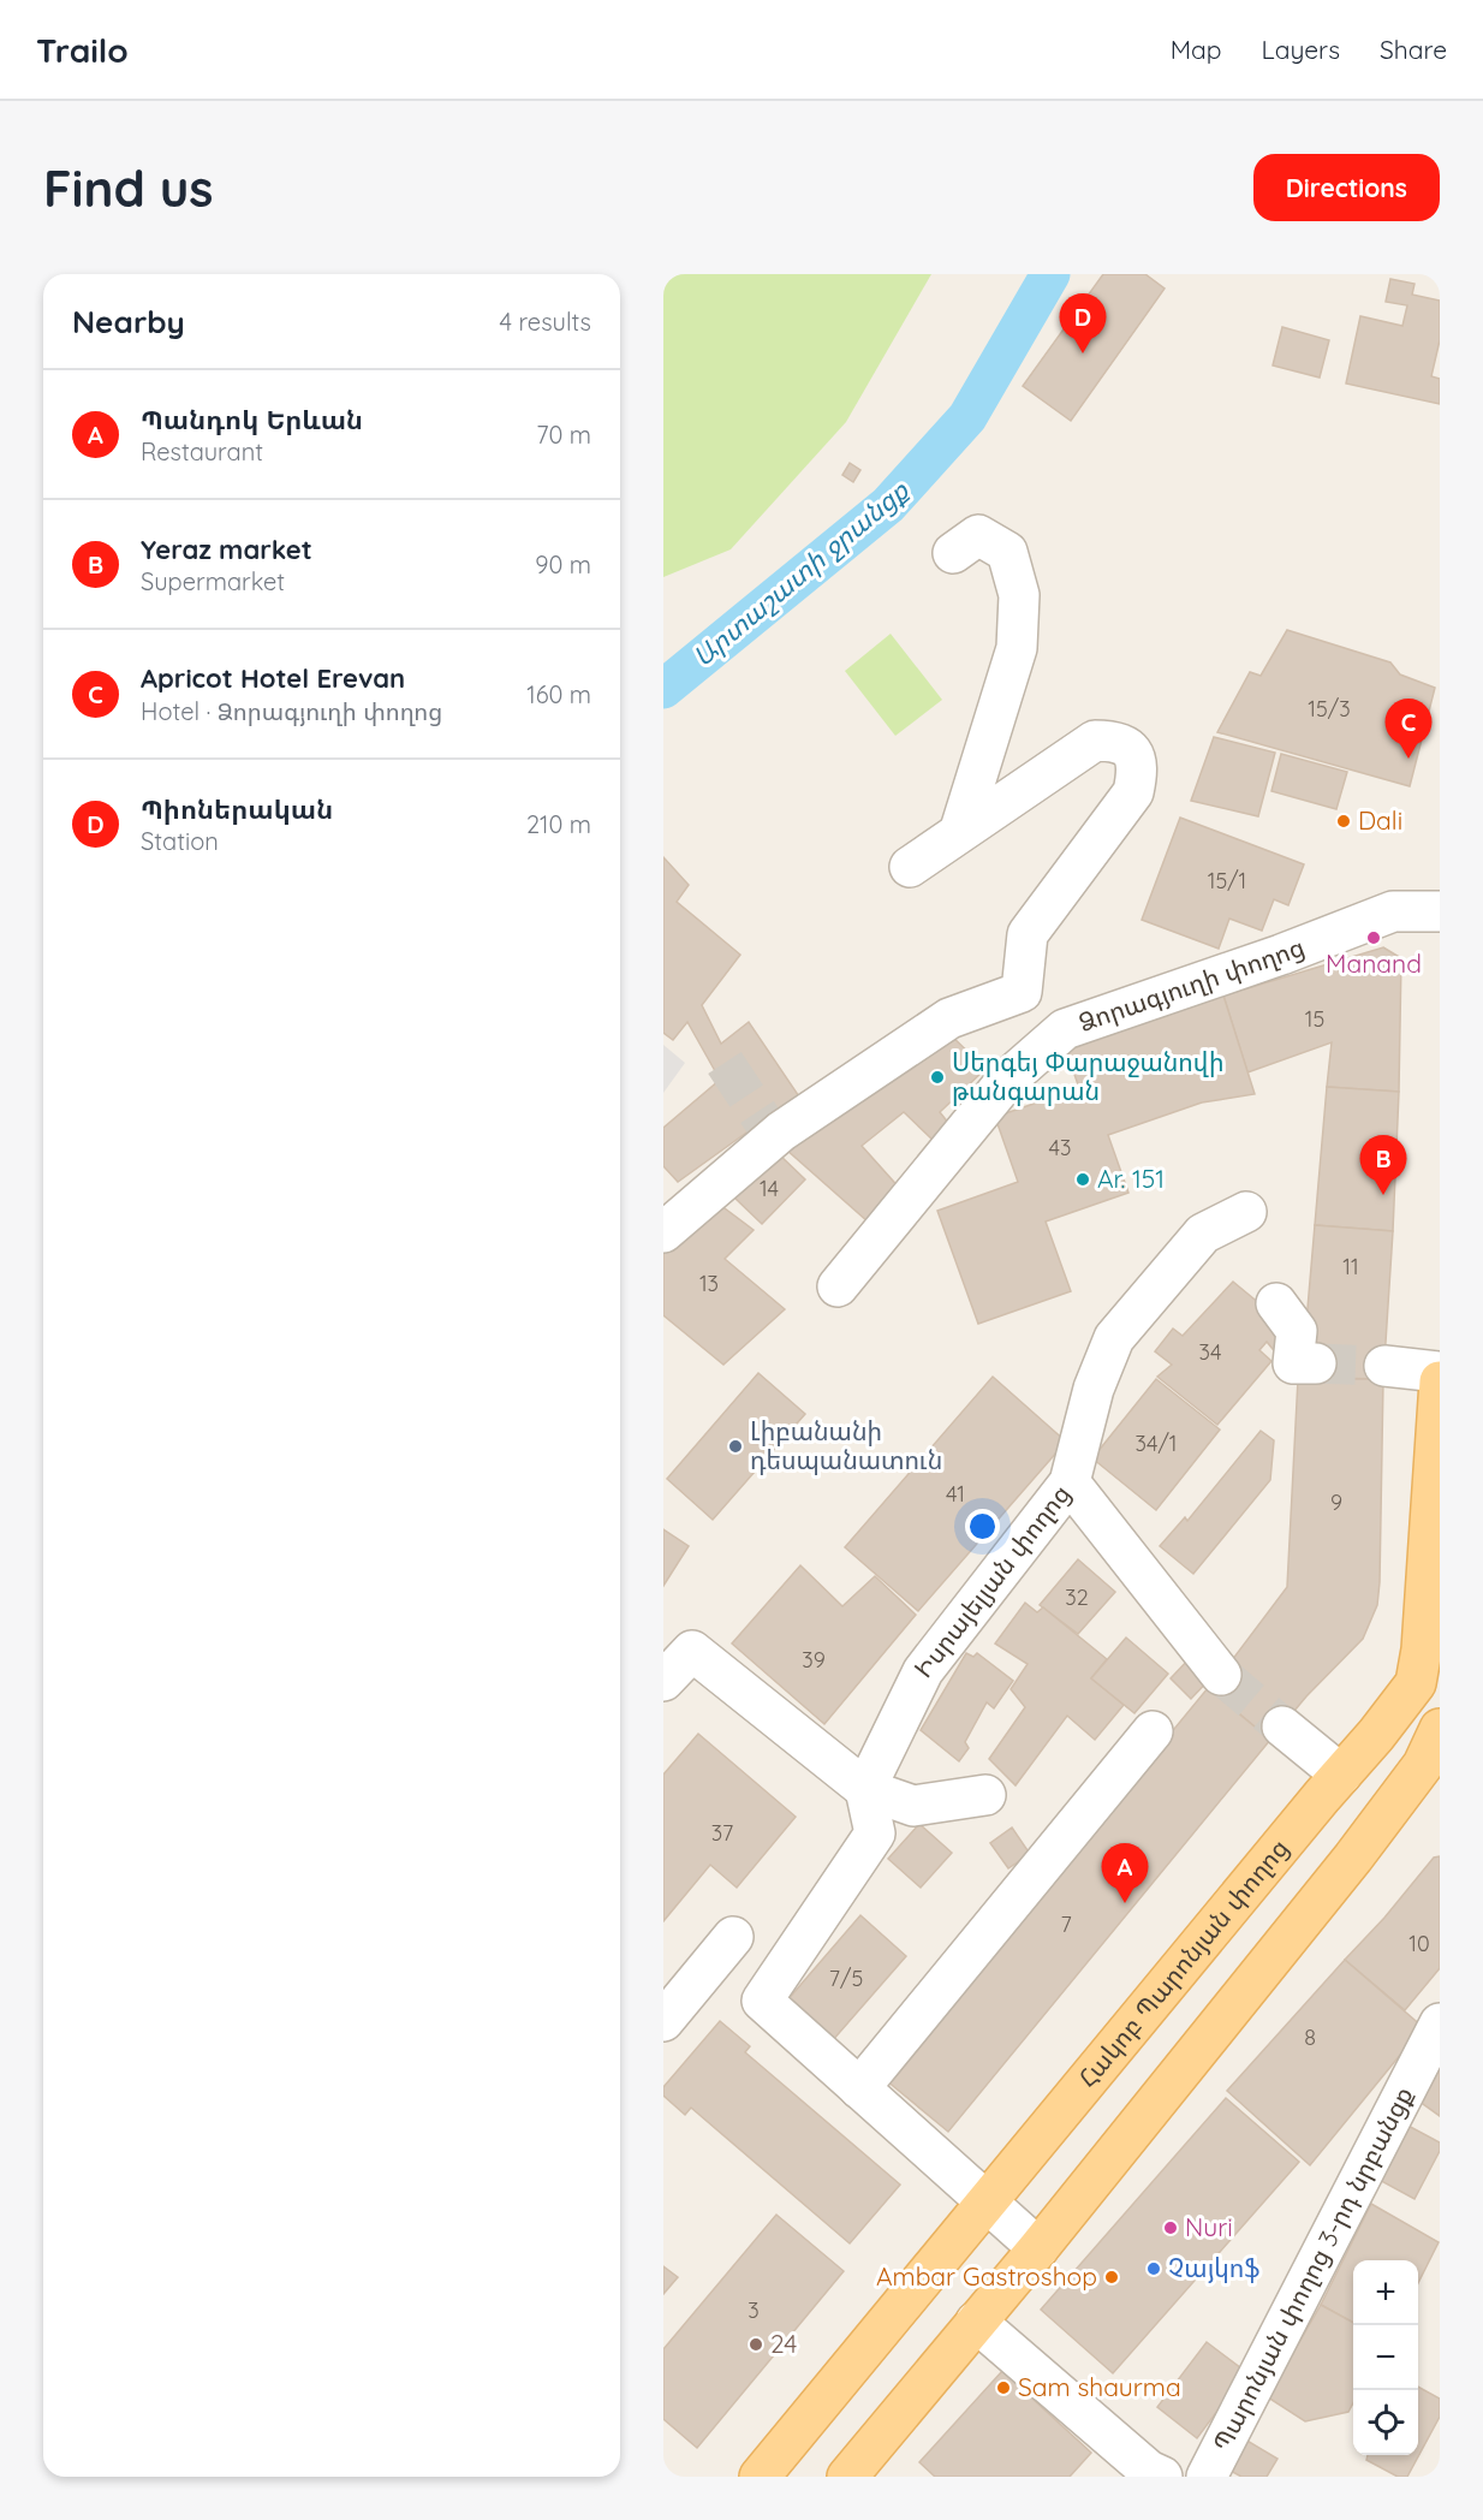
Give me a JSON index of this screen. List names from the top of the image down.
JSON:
{
  "streets": {
    "main road": ["Հակոբ Պարոնյան փողոց"],
    "street": ["Ձորագյուղի փողոց", "Իսրայելյան փողոց", "Պարոնյան փողոց 3-րդ նրբանցք"]
  },
  "water": ["Արտաշատի ջրանցք"],
  "places": [
    "Dali",
    "Manand",
    "Սերգեյ Փարաջանովի թանգարան",
    "Ar. 151",
    "Լիբանանի դեսպանատուն",
    "Nuri",
    "Չայկոֆ",
    "Ambar Gastroshop",
    "24",
    "Sam shaurma"
  ],
  "house_numbers": [
    "15/3",
    "15/1",
    "15",
    "43",
    "14",
    "11",
    "13",
    "34",
    "34/1",
    "41",
    "9",
    "32",
    "39",
    "37",
    "7",
    "10",
    "7/5",
    "8",
    "3"
  ],
  "page": {
    "header": "Trailo",
    "nav": ["Map", "Layers", "Share"],
    "buttons": "Directions",
    "title": "Find us",
    "heading": ["Nearby", "4 results"],
    "pins": [
      "D",
      "C",
      "B",
      "A"
    ],
    "list": [
      {
        "mark": "A",
        "name": "Պանդոկ Երևան",
        "note": "Restaurant",
        "value": "70 m"
      },
      {
        "mark": "B",
        "name": "Yeraz market",
        "note": "Supermarket",
        "value": "90 m"
      },
      {
        "mark": "C",
        "name": "Apricot Hotel Erevan",
        "note": "Hotel · Ձորագյուղի փողոց",
        "value": "160 m"
      },
      {
        "mark": "D",
        "name": "Պիոներական",
        "note": "Station",
        "value": "210 m"
      }
    ],
    "map_buttons": ["+", "−"]
  }
}
